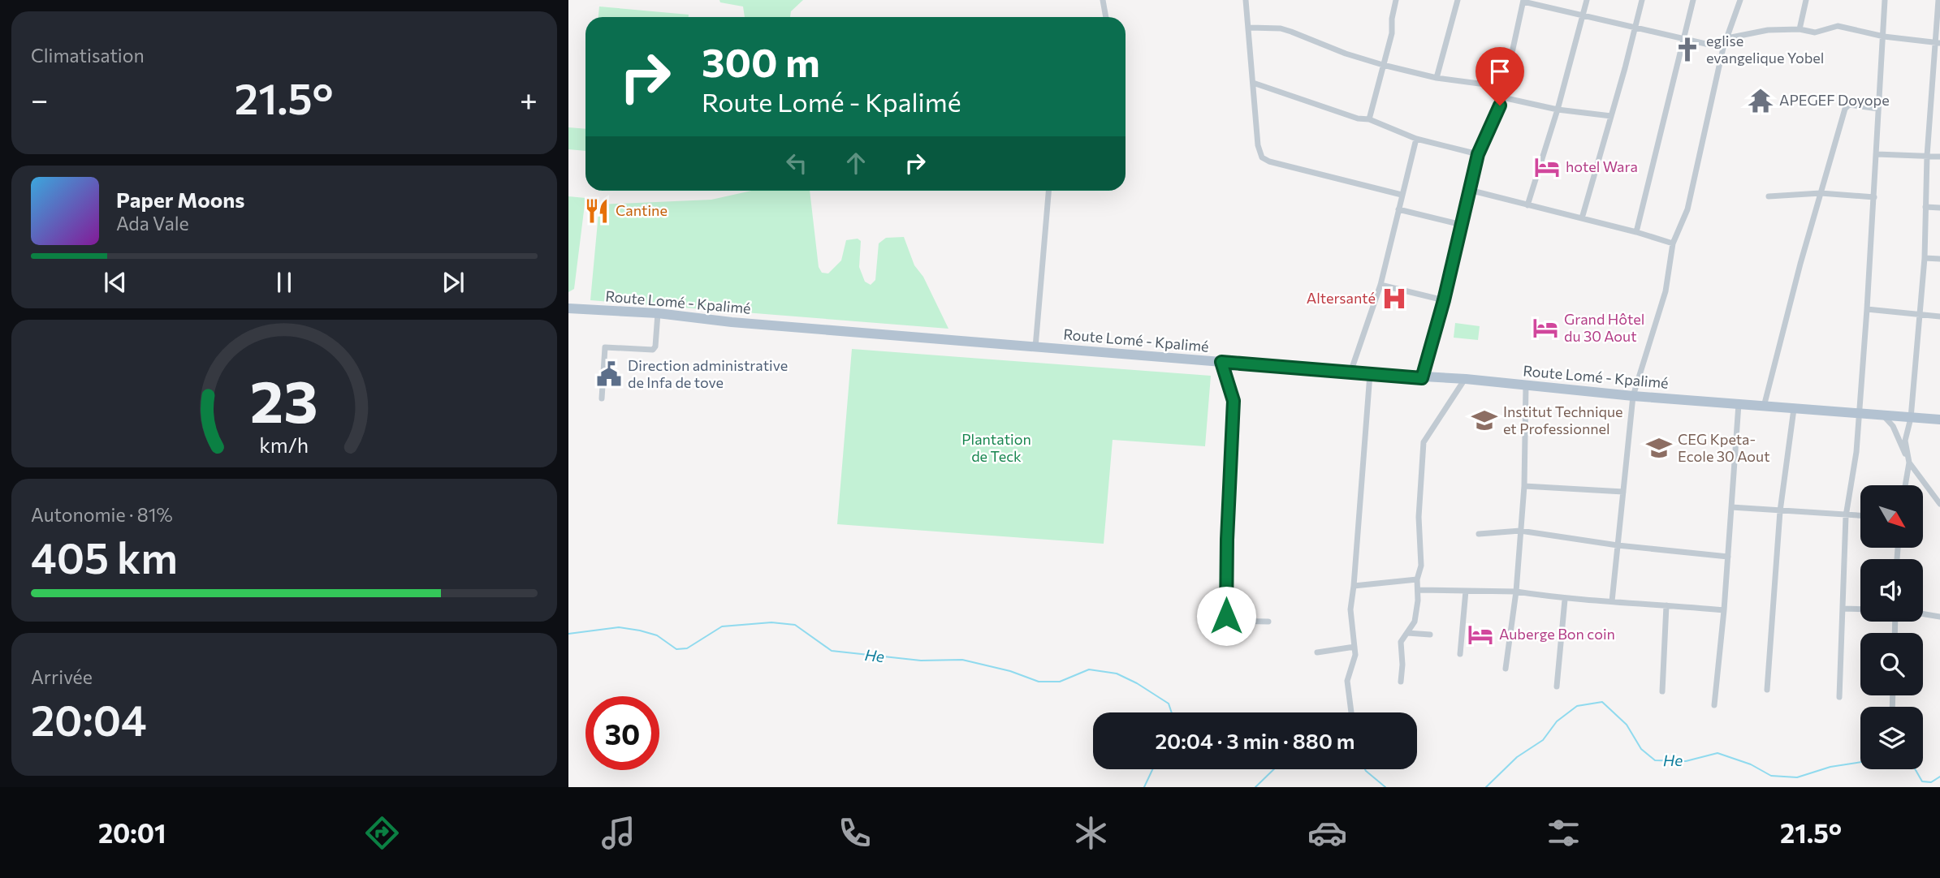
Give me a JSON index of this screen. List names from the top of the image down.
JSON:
{
  "streets": {
    "main road": ["Route Lomé - Kpalimé"]
  },
  "water": ["He"],
  "parks": ["Plantation de Teck"],
  "places": {
    "church": ["eglise evangelique Yobel"],
    "temple": ["APEGEF Doyope"],
    "hotel": ["hotel Wara", "Grand Hôtel du 30 Aout", "Auberge Bon coin"],
    "restaurant": ["Cantine"],
    "hospital": ["Altersanté"],
    "public building": ["Direction administrative de Infa de tove"],
    "school or university": ["Institut Technique et Professionnel", "CEG Kpeta- Ecole 30 Aout"]
  },
  "north": "bottom right",
  "page": {
    "tile": [
      "Climatisation",
      ["Autonomie · 81%", "405 km"],
      ["Arrivée", "20:04"]
    ],
    "turn": ["300 m", "Route Lomé - Kpalimé"],
    "heat": ["−", "21.5°", "+"],
    "song": ["Paper Moons", "Ada Vale"],
    "limit": "30",
    "trip": "20:04 · 3 min · 880 m",
    "tabs": ["20:01", "21.5°"],
    "gauge": ["23", "km/h"]
  }
}
